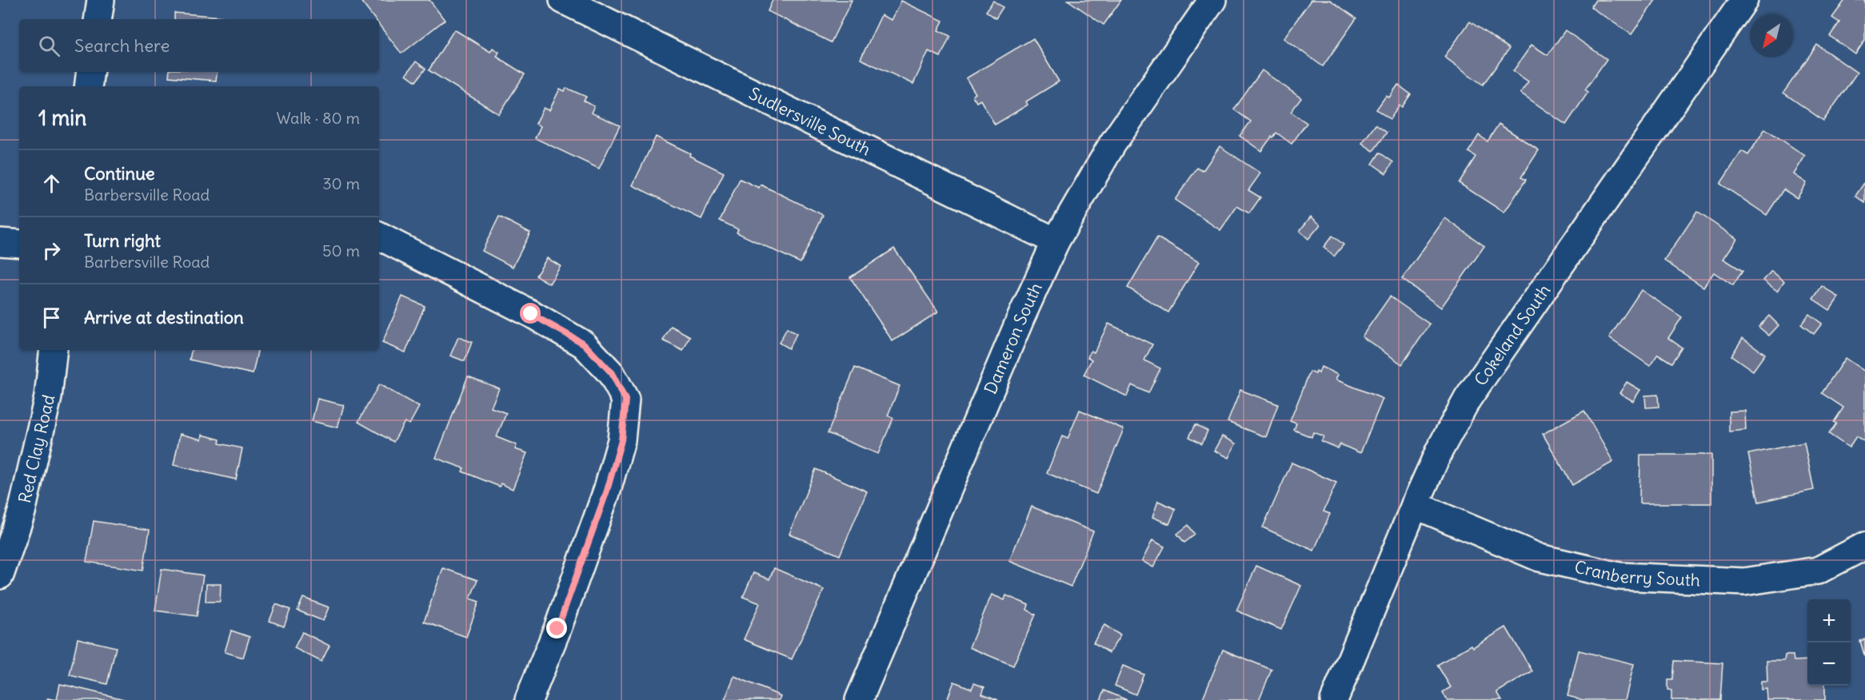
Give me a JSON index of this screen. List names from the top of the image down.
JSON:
{
  "streets": {
    "street": [
      "Sudlersville South",
      "Cokeland South",
      "Dameron South",
      "Red Clay Road",
      "Cranberry South"
    ]
  },
  "crossings": [
    ["Sudlersville South", "Dameron South"],
    ["Cokeland South", "Cranberry South"]
  ],
  "north": "bottom left",
  "page": {
    "search": "Search here",
    "heading": ["1 min", "Walk · 80 m"],
    "list": [
      ["Continue", "Barbersville Road", "30 m"],
      ["Turn right", "Barbersville Road", "50 m"],
      "Arrive at destination"
    ],
    "map_buttons": ["+", "−"]
  }
}
